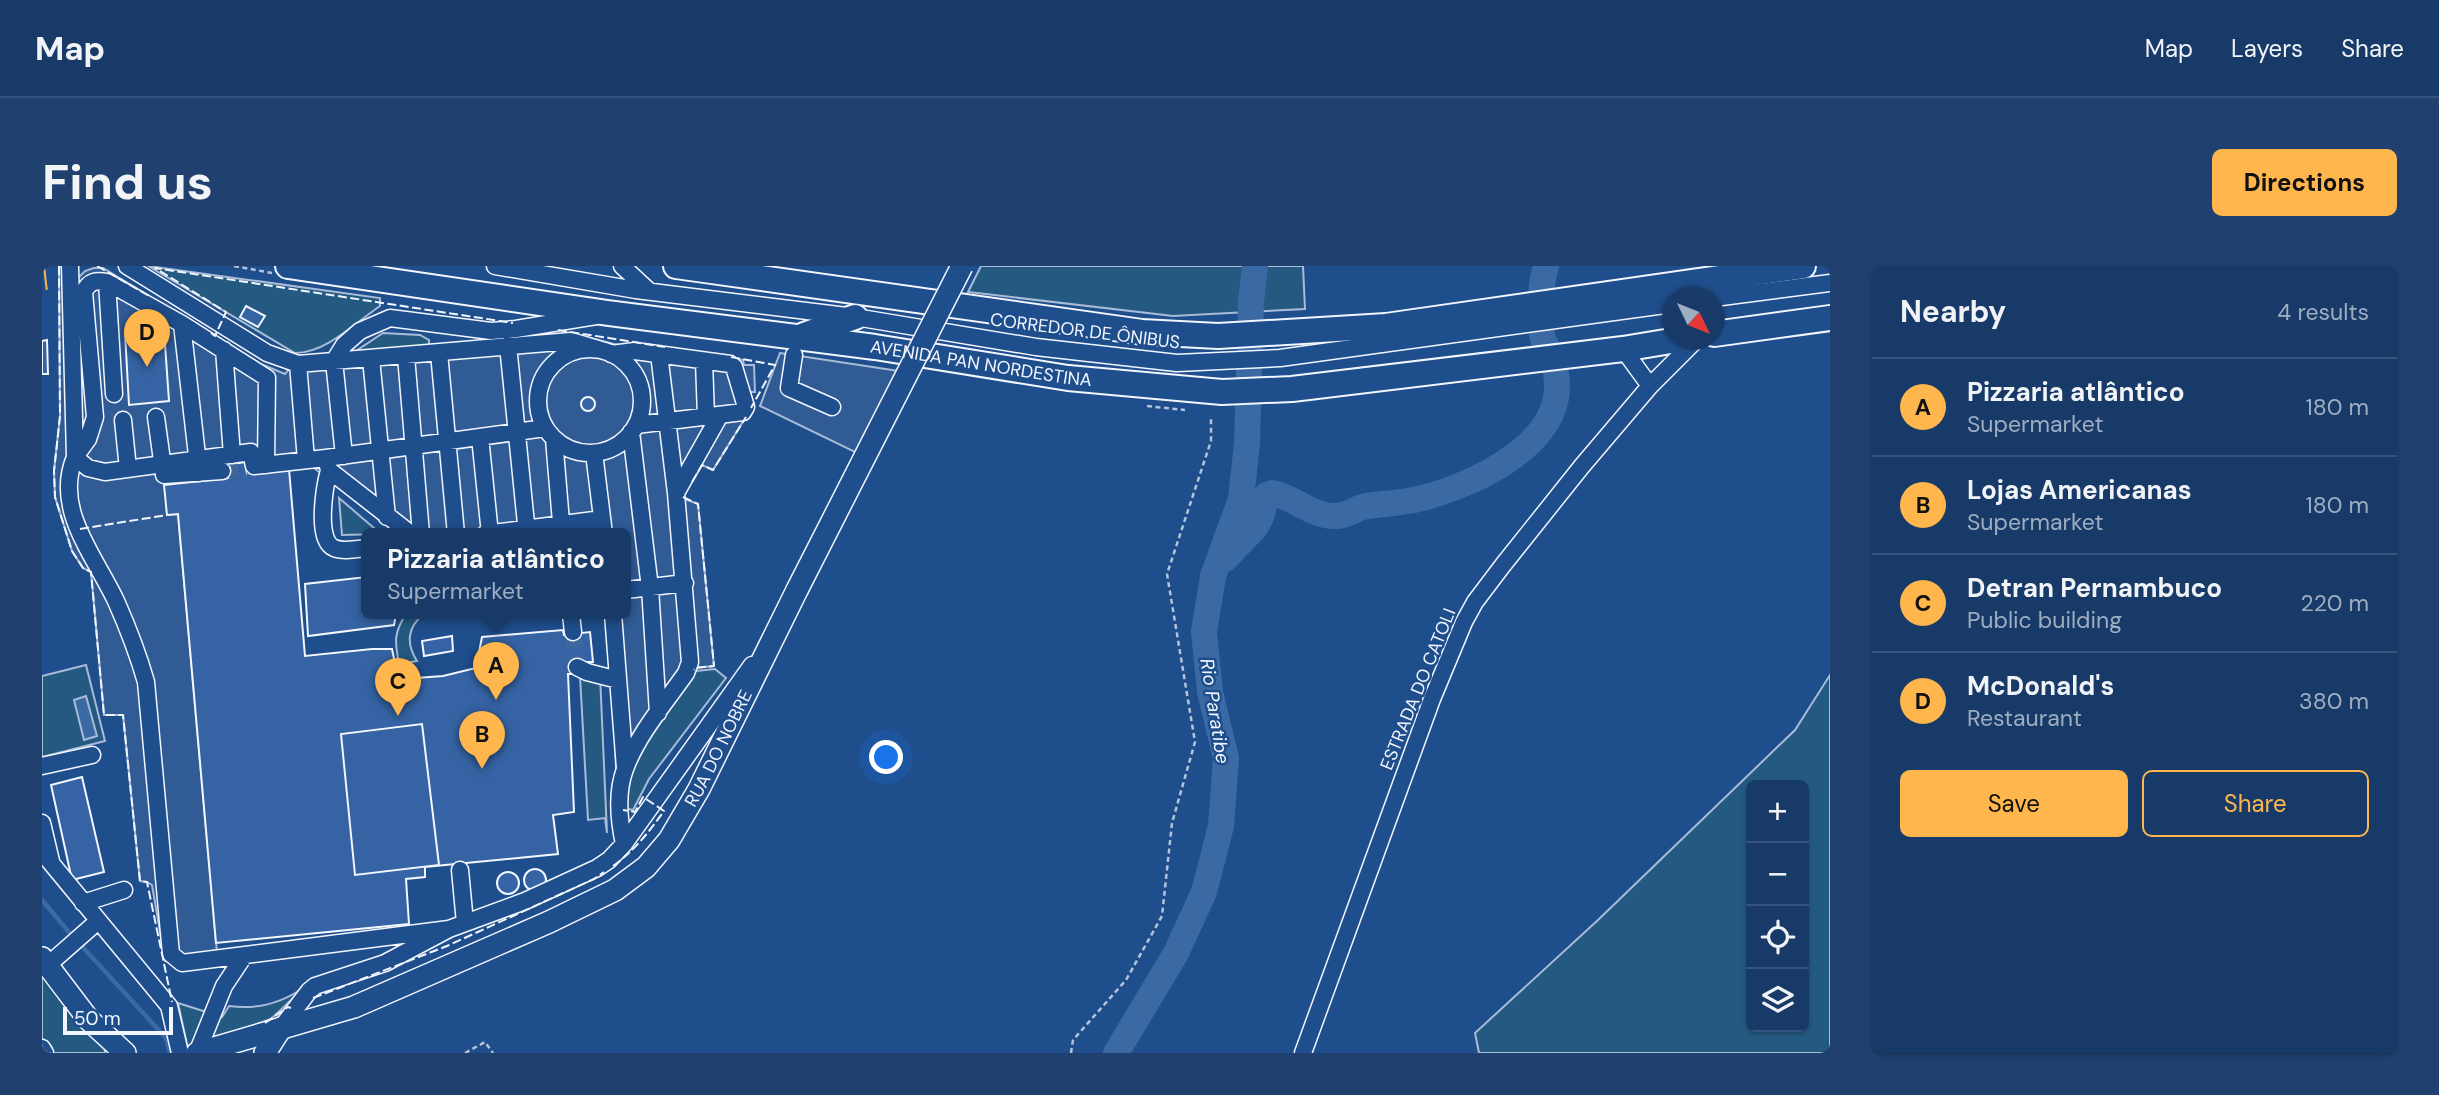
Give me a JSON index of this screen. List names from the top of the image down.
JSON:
{
  "streets": {
    "highway": ["AVENIDA PAN NORDESTINA"],
    "main road": ["RUA DO NOBRE"],
    "street": ["CORREDOR DE ÔNIBUS", "ESTRADA DO CATOLI"]
  },
  "water": ["Rio Paratibe"],
  "scale_bar": "50 m",
  "north": "bottom right",
  "page": {
    "header": "Map",
    "nav": ["Map", "Layers", "Share"],
    "buttons": [
      "Directions",
      ["Save", "Share"]
    ],
    "title": "Find us",
    "heading": ["Nearby", "4 results"],
    "pins": [
      "D",
      "A",
      "C",
      "B"
    ],
    "list": [
      {
        "mark": "A",
        "name": "Pizzaria atlântico",
        "note": "Supermarket",
        "value": "180 m"
      },
      {
        "mark": "B",
        "name": "Lojas Americanas",
        "note": "Supermarket",
        "value": "180 m"
      },
      {
        "mark": "C",
        "name": "Detran Pernambuco",
        "note": "Public building",
        "value": "220 m"
      },
      {
        "mark": "D",
        "name": "McDonald's",
        "note": "Restaurant",
        "value": "380 m"
      }
    ],
    "popup": ["Pizzaria atlântico", "Supermarket"],
    "map_buttons": ["+", "−"],
    "scale": "50 m"
  }
}
